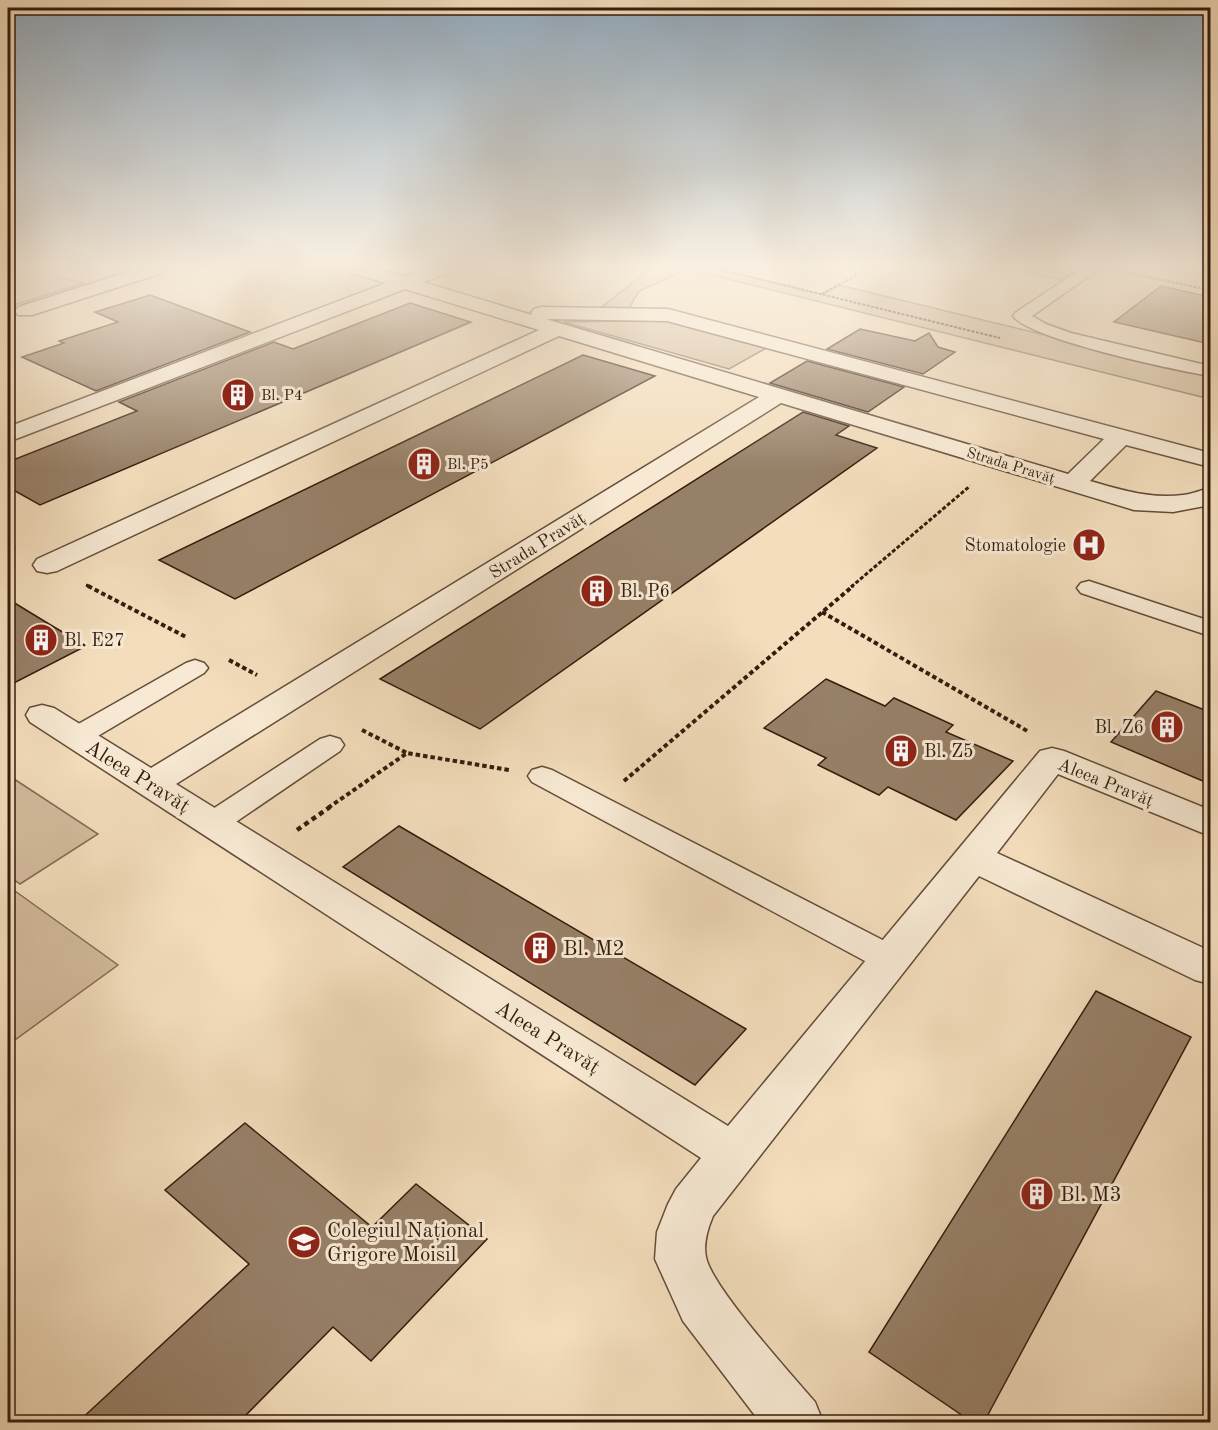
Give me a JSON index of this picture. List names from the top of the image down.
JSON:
{
  "streets": {
    "street": ["Strada Pravăț", "Aleea Pravăț"]
  },
  "crossings": [
    ["Strada Pravăț", "Aleea Pravăț"]
  ],
  "places": {
    "building": [
      "Bl. P4",
      "Bl. P5",
      "Bl. P6",
      "Bl. E27",
      "Bl. Z6",
      "Bl. Z5",
      "Bl. M2",
      "Bl. M3"
    ],
    "hospital": ["Stomatologie"],
    "school or university": ["Colegiul Național Grigore Moisil"]
  }
}
